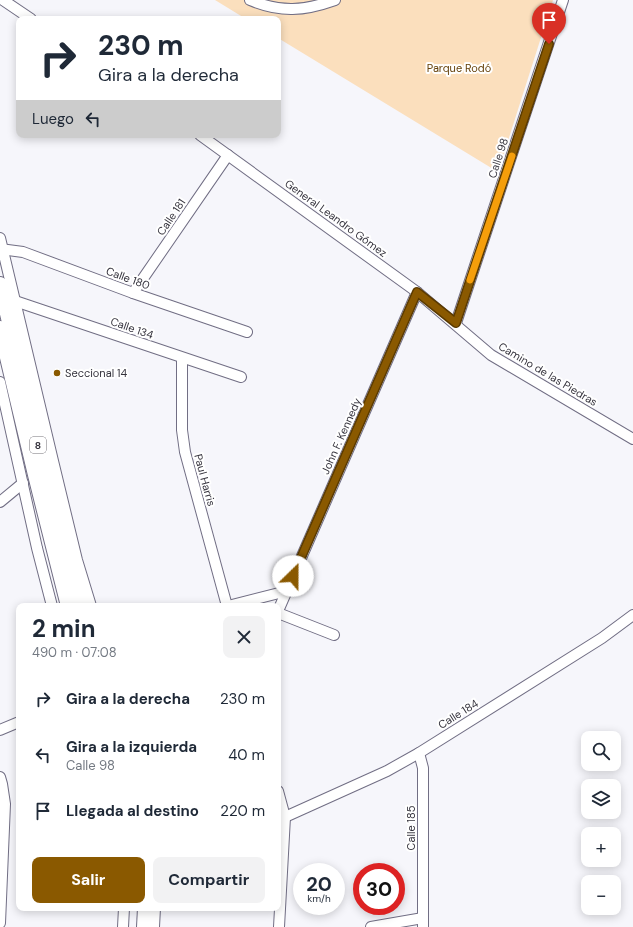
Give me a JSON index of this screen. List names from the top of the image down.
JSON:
{
  "streets": {
    "highway": ["8"],
    "street": [
      "Calle 98",
      "Calle 181",
      "General Leandro Gómez",
      "Calle 180",
      "Calle 134",
      "Camino de las Piedras",
      "John F. Kennedy",
      "Paul Harris",
      "Calle 184",
      "Calle 185"
    ]
  },
  "crossings": [
    ["Calle 98", "General Leandro Gómez"],
    ["Calle 98", "Camino de las Piedras"],
    ["Calle 181", "General Leandro Gómez"],
    ["Calle 181", "Calle 180"],
    ["General Leandro Gómez", "Camino de las Piedras"],
    ["General Leandro Gómez", "John F. Kennedy"],
    ["Calle 134", "Paul Harris"],
    ["Calle 184", "Calle 185"]
  ],
  "parks": ["Parque Rodó"],
  "places": ["Seccional 14"],
  "page": {
    "turn": ["230 m", "Gira a la derecha"],
    "then": "Luego",
    "heading": ["2 min", "490 m · 07:08"],
    "list": [
      {
        "name": "Gira a la derecha",
        "value": "230 m"
      },
      {
        "name": "Gira a la izquierda",
        "note": "Calle 98",
        "value": "40 m"
      },
      {
        "name": "Llegada al destino",
        "value": "220 m"
      }
    ],
    "map_buttons": ["+", "−"],
    "buttons": ["Salir", "Compartir"],
    "speed": "20 km/h",
    "limit": "30"
  }
}
